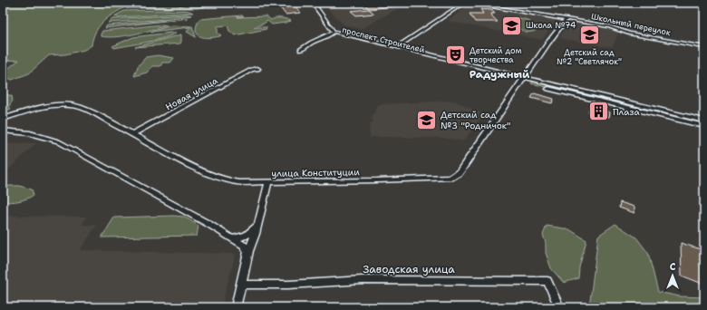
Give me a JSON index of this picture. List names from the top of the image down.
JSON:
{
  "streets": {
    "street": [
      "Школьный переулок",
      "проспект Строителей",
      "Новая улица",
      "улица Конституции",
      "Заводская улица"
    ]
  },
  "crossings": [
    ["Школьный переулок", "улица Конституции"],
    ["проспект Строителей", "улица Конституции"],
    ["Новая улица", "улица Конституции"]
  ],
  "districts": ["Радужный"],
  "places": {
    "school or university": ["Школа №74", "Детский сад №2 \"Светлячок\"", "Детский сад №3 \"Родничок\""],
    "theatre": ["Детский дом творчества"],
    "building": ["Плаза"]
  },
  "north": "top"
}
